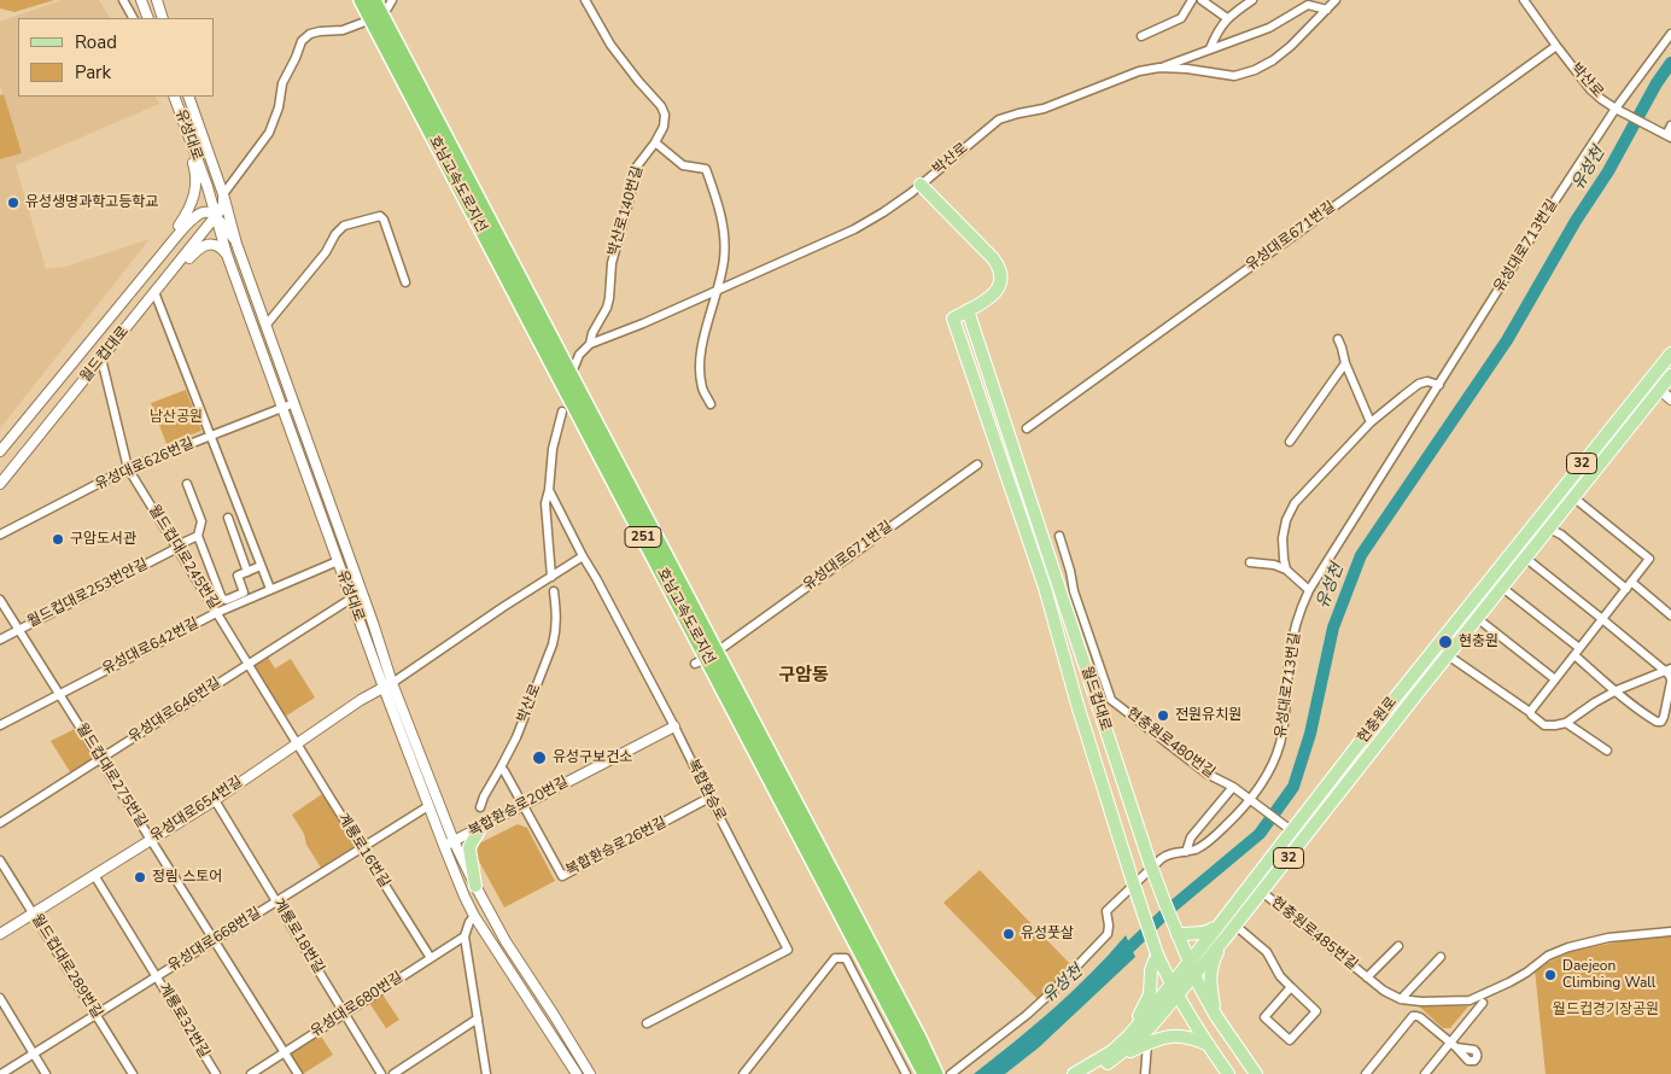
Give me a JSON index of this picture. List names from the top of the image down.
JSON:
{
  "streets": {
    "highway": ["호남고속도로지선", "251"],
    "main road": ["월드컵대로", "32", "현충원로"],
    "street": [
      "박산로",
      "유성대로",
      "박산로140번길",
      "유성대로671번길",
      "유성대로713번길",
      "유성대로626번길",
      "월드컵대로245번길",
      "월드컵대로253번안길",
      "유성대로642번길",
      "유성대로646번길",
      "현충원로480번길",
      "월드컵대로275번길",
      "복합환승로",
      "복합환승로20번길",
      "유성대로654번길",
      "복합환승로26번길",
      "계룡로16번길",
      "현충원로485번길",
      "계룡로18번길",
      "유성대로668번길",
      "월드컵대로289번길",
      "유성대로680번길",
      "계룡로32번길"
    ]
  },
  "crossings": [
    ["박산로", "박산로140번길"],
    ["박산로", "유성대로671번길"],
    ["박산로", "유성대로713번길"],
    ["유성대로", "월드컵대로"],
    ["유성대로", "유성대로626번길"],
    ["유성대로", "유성대로642번길"],
    ["유성대로", "유성대로646번길"],
    ["유성대로", "복합환승로20번길"],
    ["유성대로", "유성대로654번길"],
    ["유성대로", "유성대로668번길"],
    ["유성대로713번길", "현충원로480번길"],
    ["월드컵대로", "월드컵대로245번길"],
    ["월드컵대로", "현충원로"],
    ["유성대로626번길", "월드컵대로245번길"],
    ["월드컵대로245번길", "월드컵대로253번안길"],
    ["월드컵대로245번길", "유성대로642번길"],
    ["월드컵대로245번길", "유성대로646번길"],
    ["월드컵대로245번길", "유성대로654번길"],
    ["월드컵대로245번길", "계룡로16번길"],
    ["월드컵대로253번안길", "월드컵대로275번길"],
    ["유성대로642번길", "월드컵대로275번길"],
    ["유성대로646번길", "월드컵대로275번길"],
    ["현충원로", "현충원로480번길"],
    ["현충원로", "현충원로485번길"],
    ["월드컵대로275번길", "유성대로654번길"],
    ["월드컵대로275번길", "유성대로668번길"],
    ["월드컵대로275번길", "유성대로680번길"],
    ["복합환승로", "복합환승로20번길"],
    ["복합환승로", "복합환승로26번길"],
    ["복합환승로20번길", "복합환승로26번길"],
    ["유성대로654번길", "계룡로16번길"],
    ["유성대로654번길", "계룡로18번길"],
    ["유성대로654번길", "월드컵대로289번길"],
    ["유성대로654번길", "계룡로32번길"],
    ["계룡로16번길", "유성대로668번길"],
    ["계룡로16번길", "유성대로680번길"],
    ["계룡로18번길", "유성대로668번길"],
    ["계룡로18번길", "유성대로680번길"],
    ["유성대로668번길", "월드컵대로289번길"],
    ["유성대로668번길", "계룡로32번길"]
  ],
  "districts": ["구암동"],
  "water": ["유성천"],
  "parks": ["남산공원", "월드컵경기장공원"],
  "places": [
    "유성생명과학고등학교",
    "구암도서관",
    "현충원",
    "전원유치원",
    "유성구보건소",
    "정림 스토어",
    "유성풋살",
    "Daejeon Climbing Wall"
  ],
  "legend": ["Road", "Park"]
}
